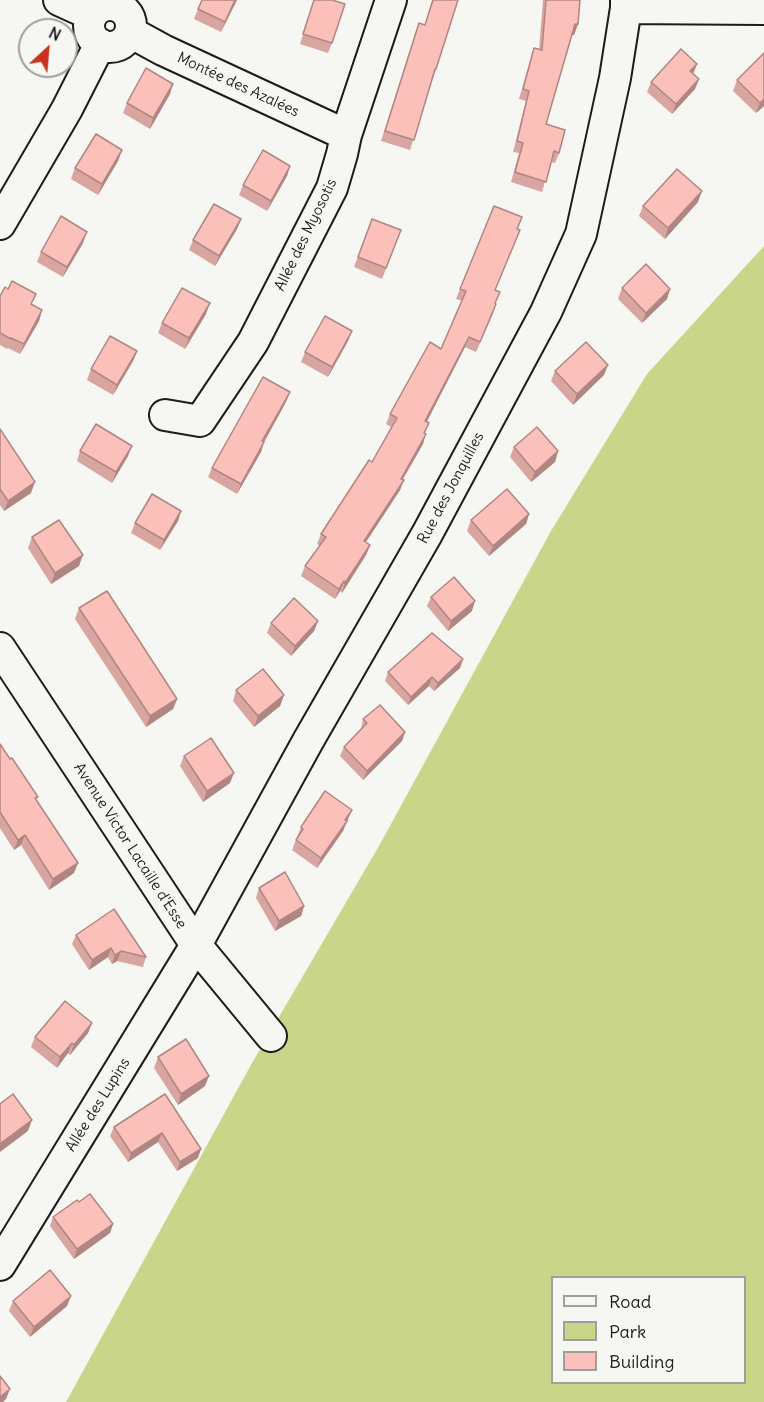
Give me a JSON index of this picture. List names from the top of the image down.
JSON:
{
  "streets": {
    "street": [
      "Montée des Azalées",
      "Allée des Myosotis",
      "Rue des Jonquilles",
      "Avenue Victor Lacaille d'Esse",
      "Allée des Lupins"
    ]
  },
  "crossings": [
    ["Montée des Azalées", "Allée des Myosotis"],
    ["Rue des Jonquilles", "Avenue Victor Lacaille d'Esse"],
    ["Rue des Jonquilles", "Allée des Lupins"],
    ["Avenue Victor Lacaille d'Esse", "Allée des Lupins"]
  ],
  "legend": ["Road", "Park", "Building"],
  "north": "top right"
}
